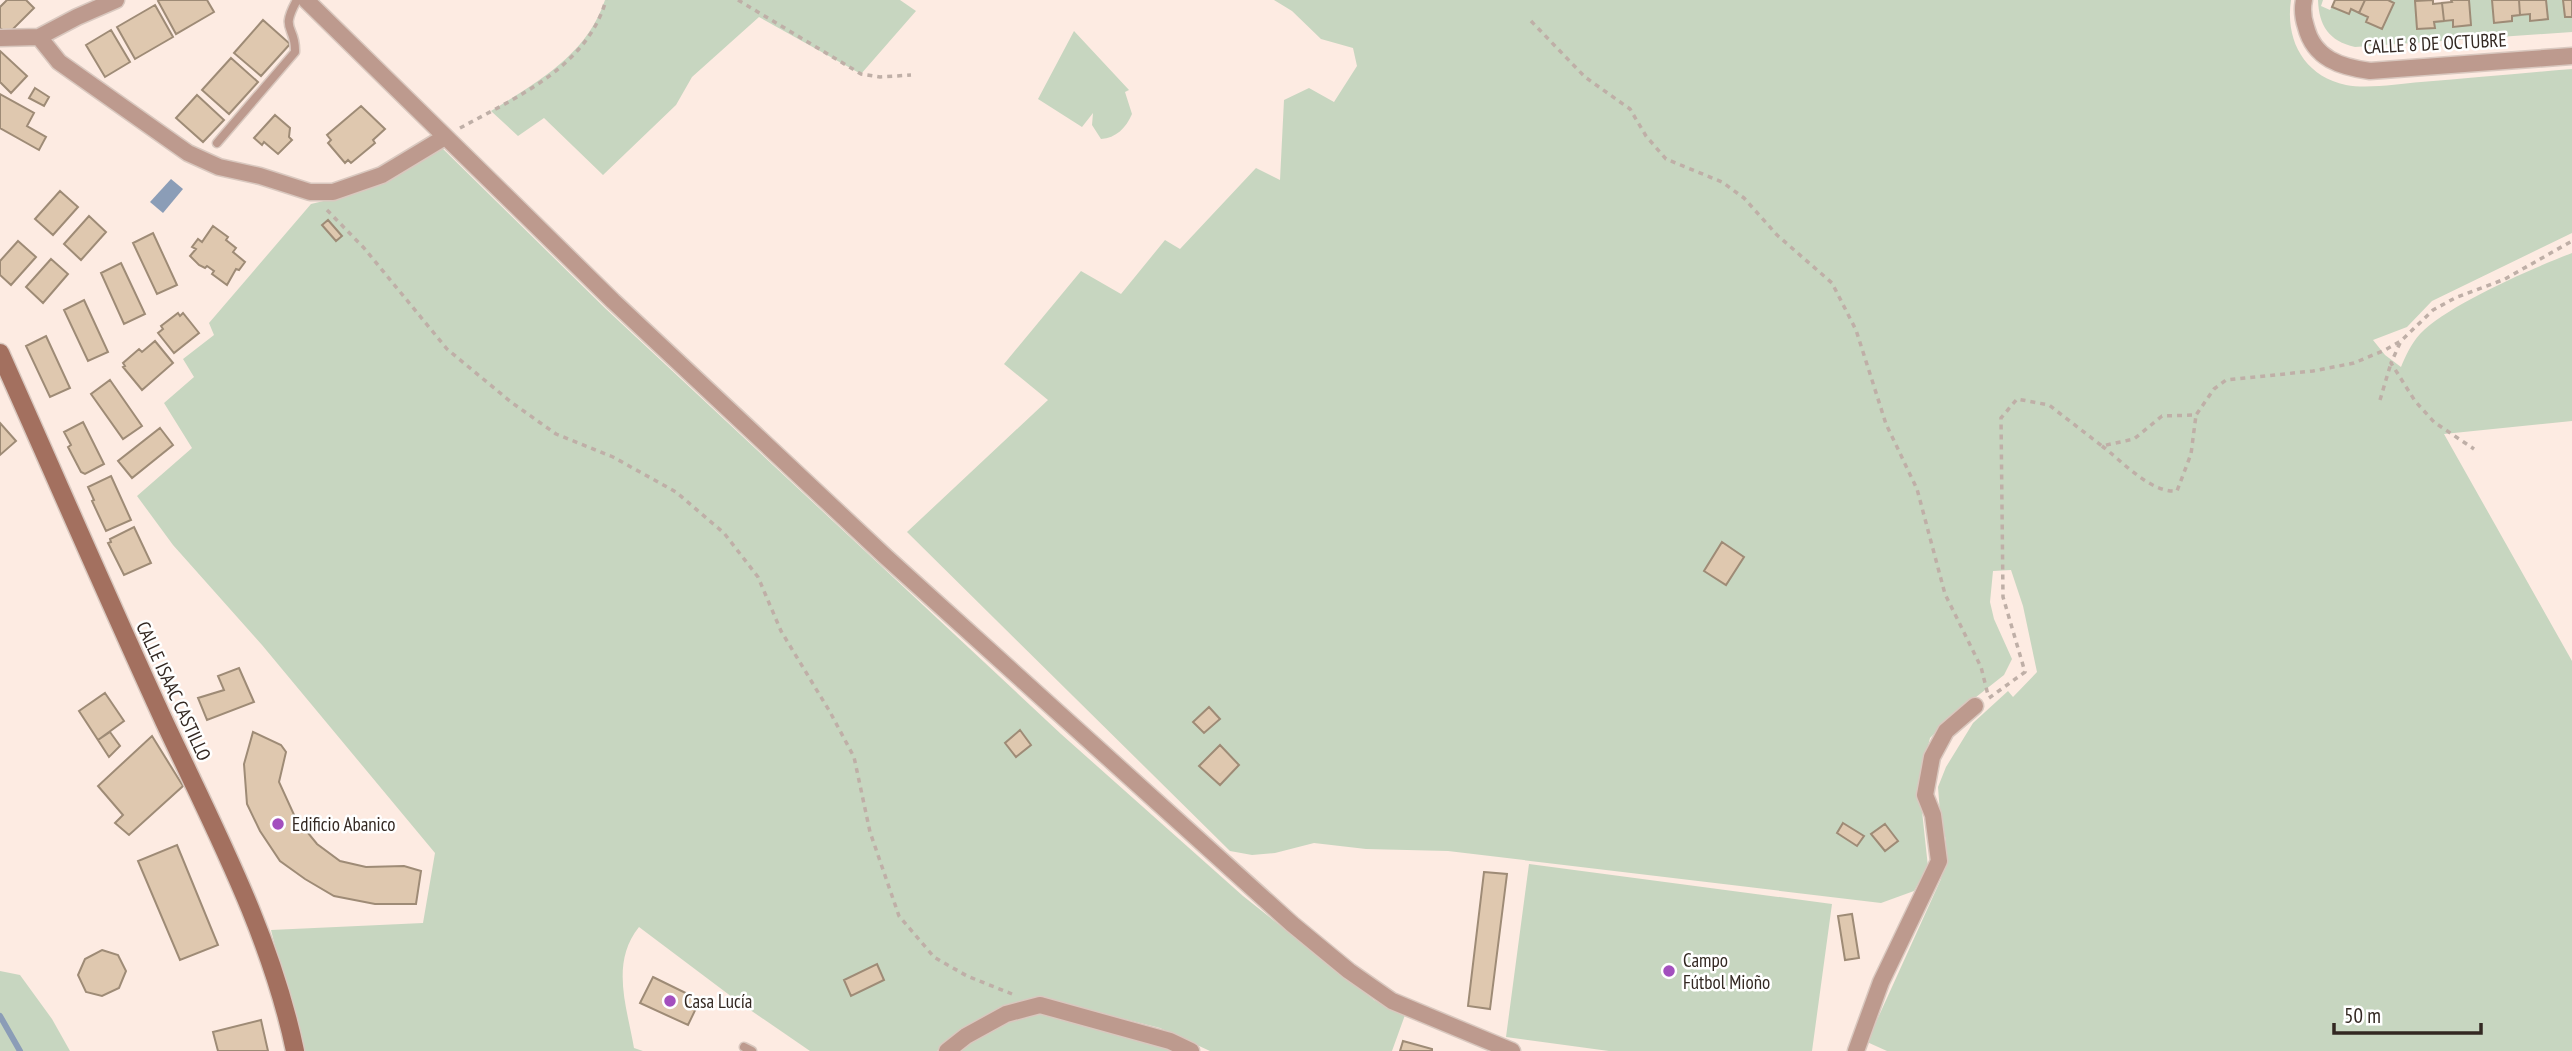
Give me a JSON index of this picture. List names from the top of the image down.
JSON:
{
  "streets": {
    "street": ["CALLE 8 DE OCTUBRE", "CALLE ISAAC CASTILLO"]
  },
  "places": ["Edificio Abanico", "Campo Fútbol Mioño", "Casa Lucía"],
  "scale_bar": "50 m"
}
